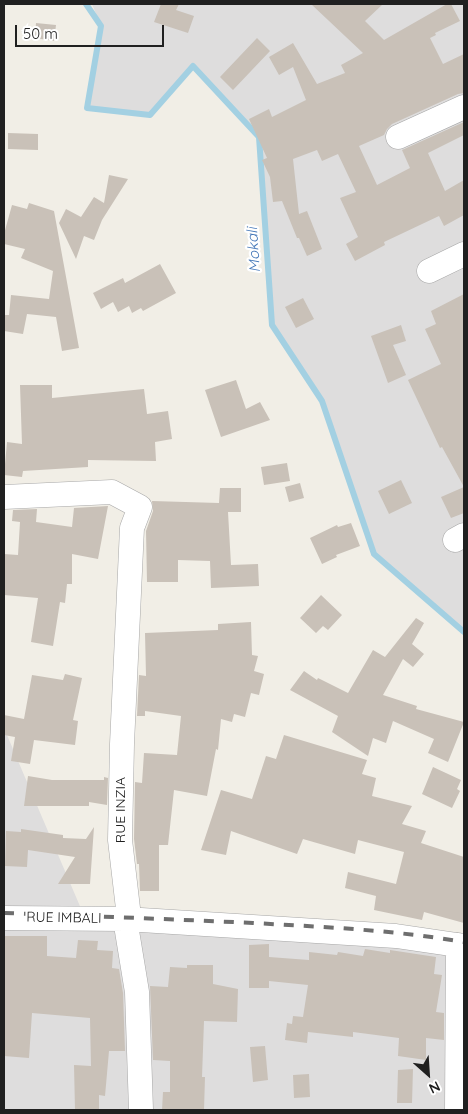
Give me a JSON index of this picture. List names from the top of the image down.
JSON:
{
  "streets": {
    "street": ["RUE INZIA", "RUE IMBALI"]
  },
  "crossings": [
    ["RUE INZIA", "RUE IMBALI"]
  ],
  "water": ["Mokali"],
  "scale_bar": "50 m",
  "north": "bottom right"
}
